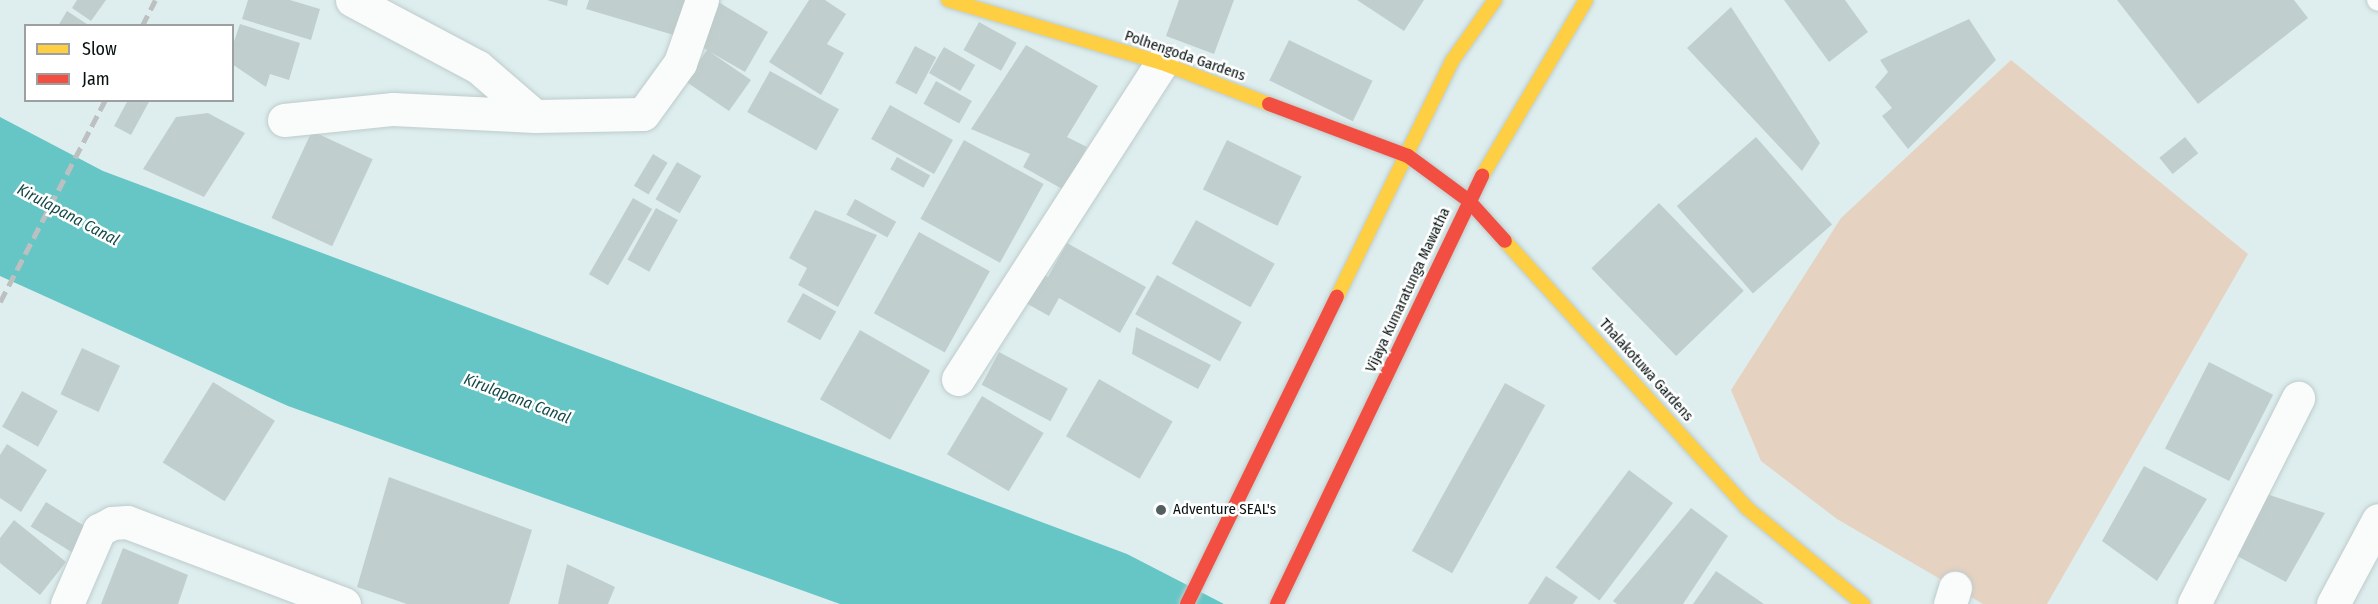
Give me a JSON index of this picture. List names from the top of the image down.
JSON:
{
  "streets": {
    "main road": ["Polhengoda Gardens", "Vijaya Kumaratunga Mawatha", "Thalakotuwa Gardens"]
  },
  "crossings": [
    ["Polhengoda Gardens", "Thalakotuwa Gardens"],
    ["Vijaya Kumaratunga Mawatha", "Thalakotuwa Gardens"]
  ],
  "water": ["Kirulapana Canal"],
  "places": ["Adventure SEAL's"],
  "legend": ["Slow", "Jam"]
}
